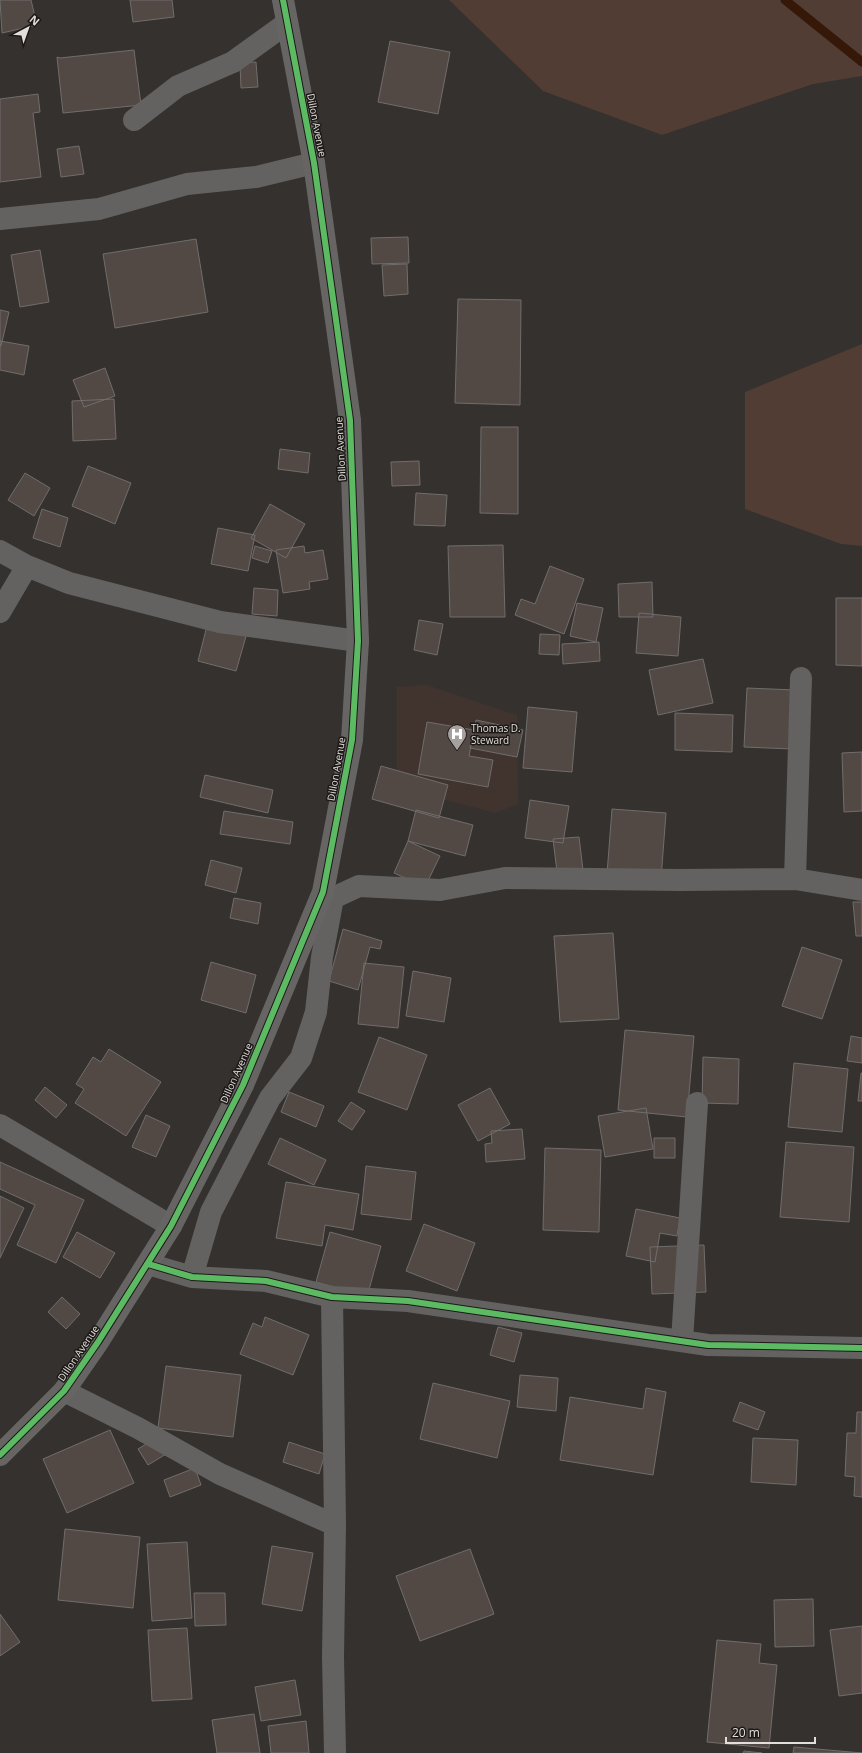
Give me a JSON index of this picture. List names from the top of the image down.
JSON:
{
  "streets": {
    "street": ["Dillon Avenue"]
  },
  "places": {
    "hospital": ["Thomas D. Steward"]
  },
  "scale_bar": "20 m",
  "north": "top right"
}
